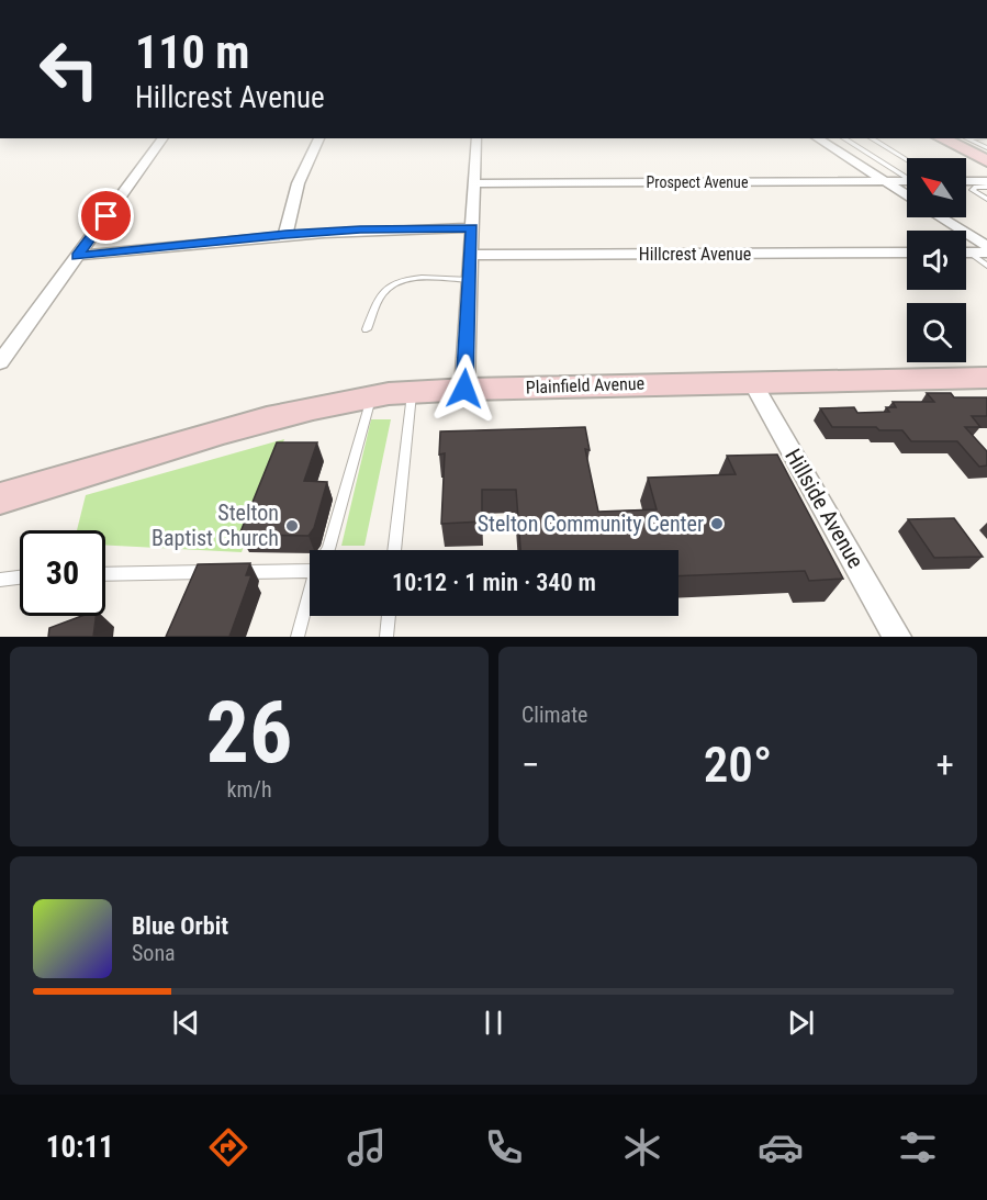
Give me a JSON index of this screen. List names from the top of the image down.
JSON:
{
  "streets": {
    "main road": ["Plainfield Avenue"],
    "street": ["Prospect Avenue", "Hillcrest Avenue", "Hillside Avenue"]
  },
  "crossings": [
    ["Plainfield Avenue", "Hillside Avenue"]
  ],
  "places": ["Stelton Community Center", "Stelton Baptist Church"],
  "north": "top left",
  "page": {
    "turn": ["110 m", "Hillcrest Avenue"],
    "limit": "30",
    "trip": "10:12 · 1 min · 340 m",
    "tile": [
      ["26", "km/h"],
      "Climate"
    ],
    "heat": ["−", "20°", "+"],
    "song": ["Blue Orbit", "Sona"],
    "tabs": "10:11"
  }
}
